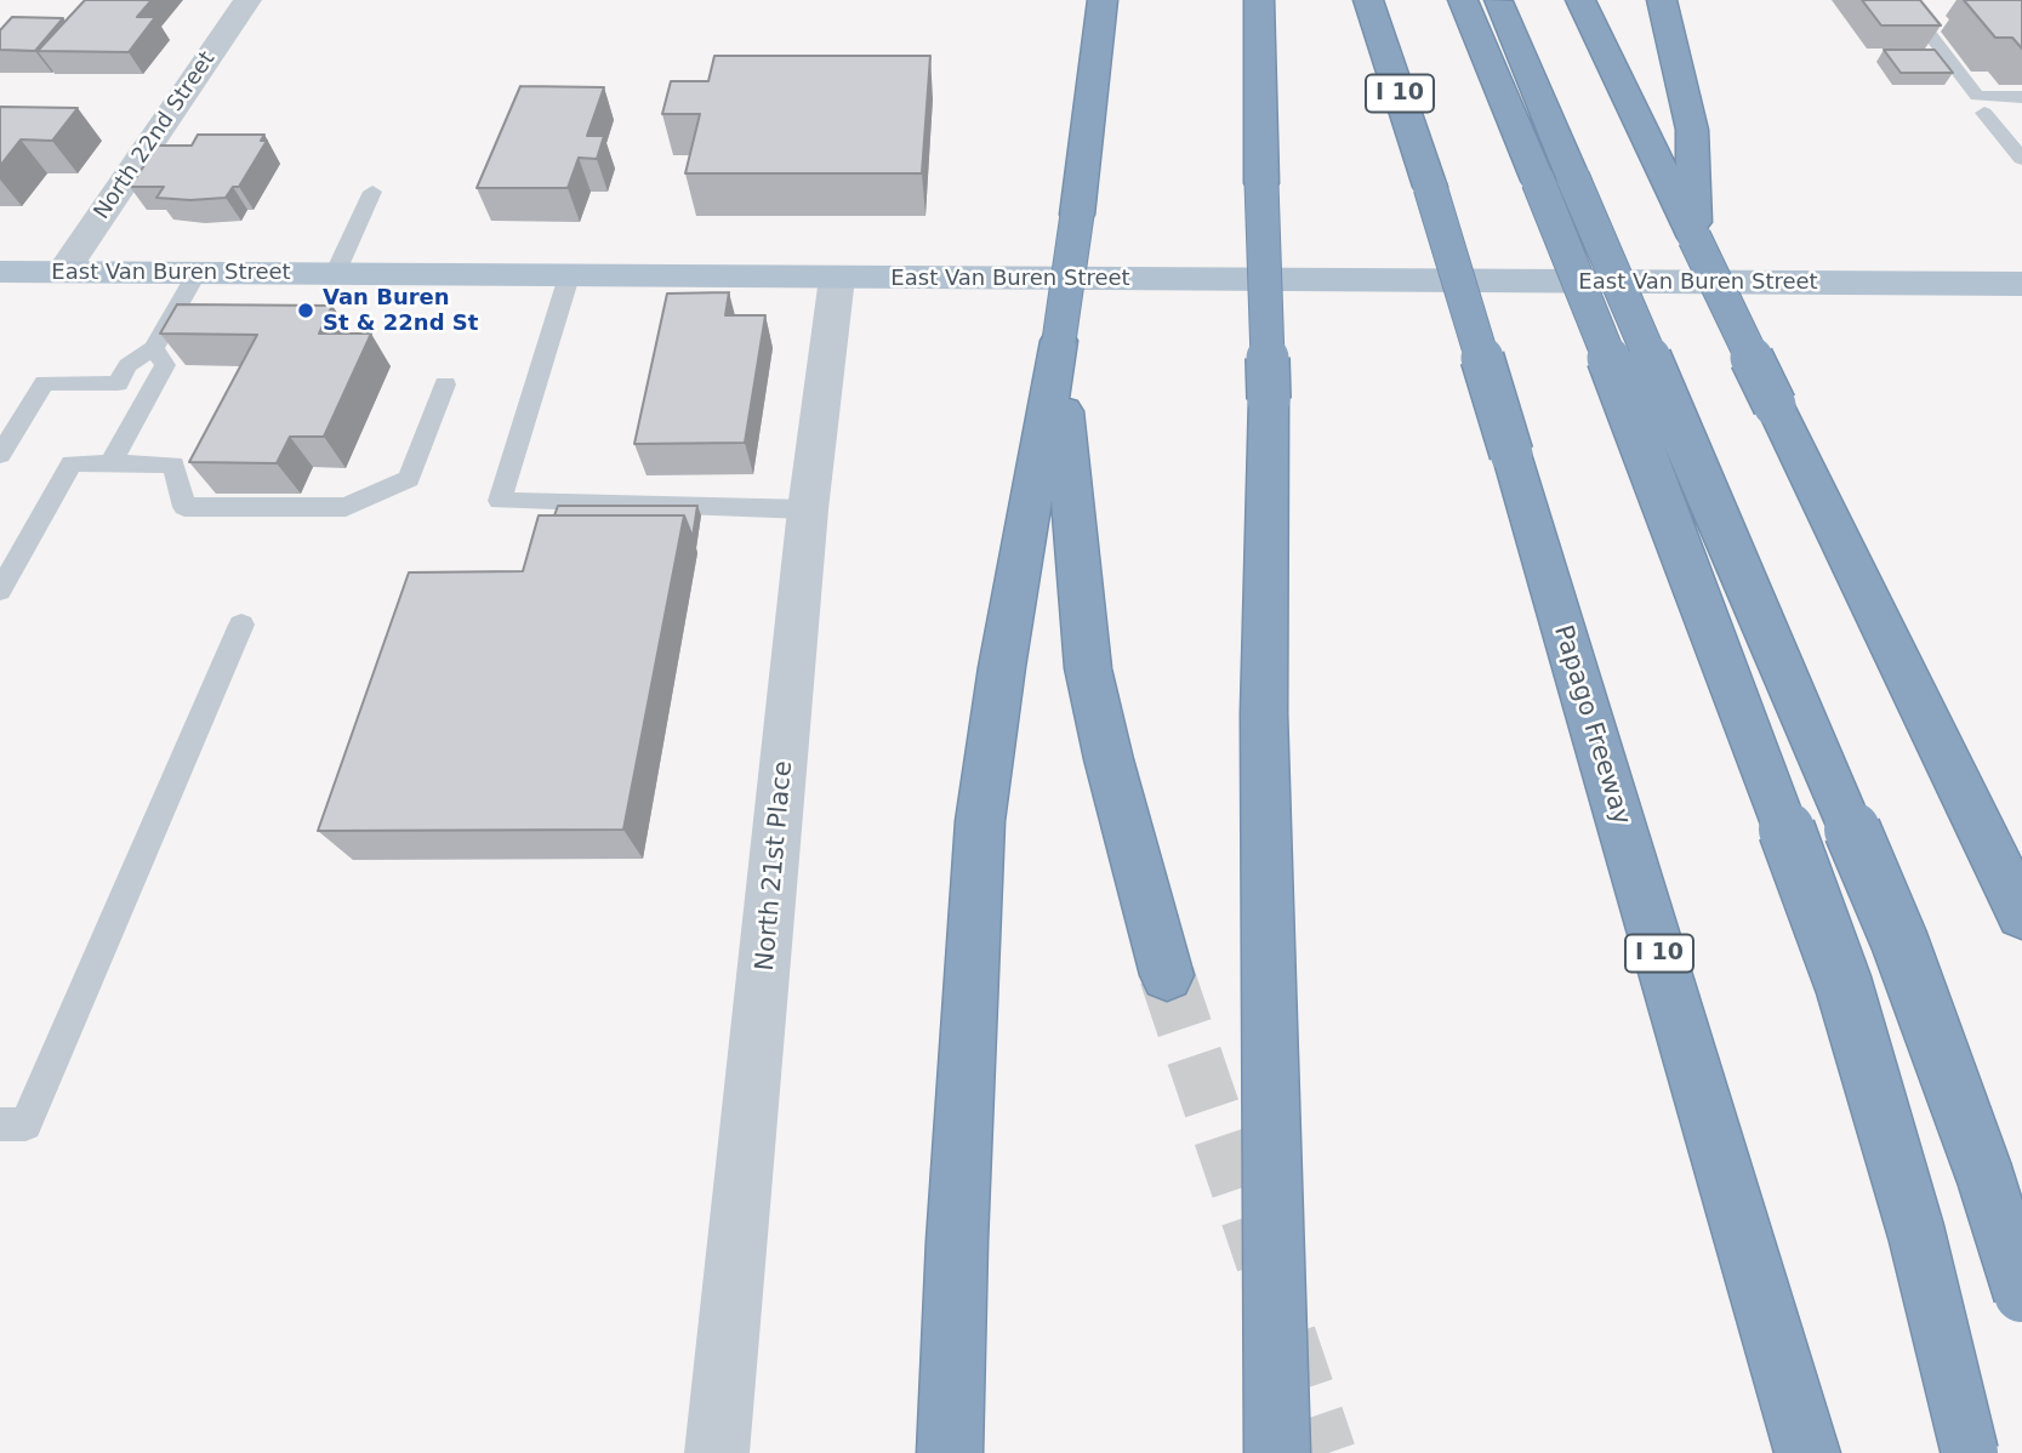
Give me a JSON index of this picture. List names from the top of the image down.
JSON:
{
  "streets": {
    "highway": ["I 10", "Papago Freeway"],
    "main road": ["East Van Buren Street"],
    "street": ["North 22nd Street", "North 21st Place"]
  },
  "crossings": [
    ["North 22nd Street", "East Van Buren Street"],
    ["East Van Buren Street", "North 21st Place"]
  ],
  "places": ["Van Buren St & 22nd St"]
}
